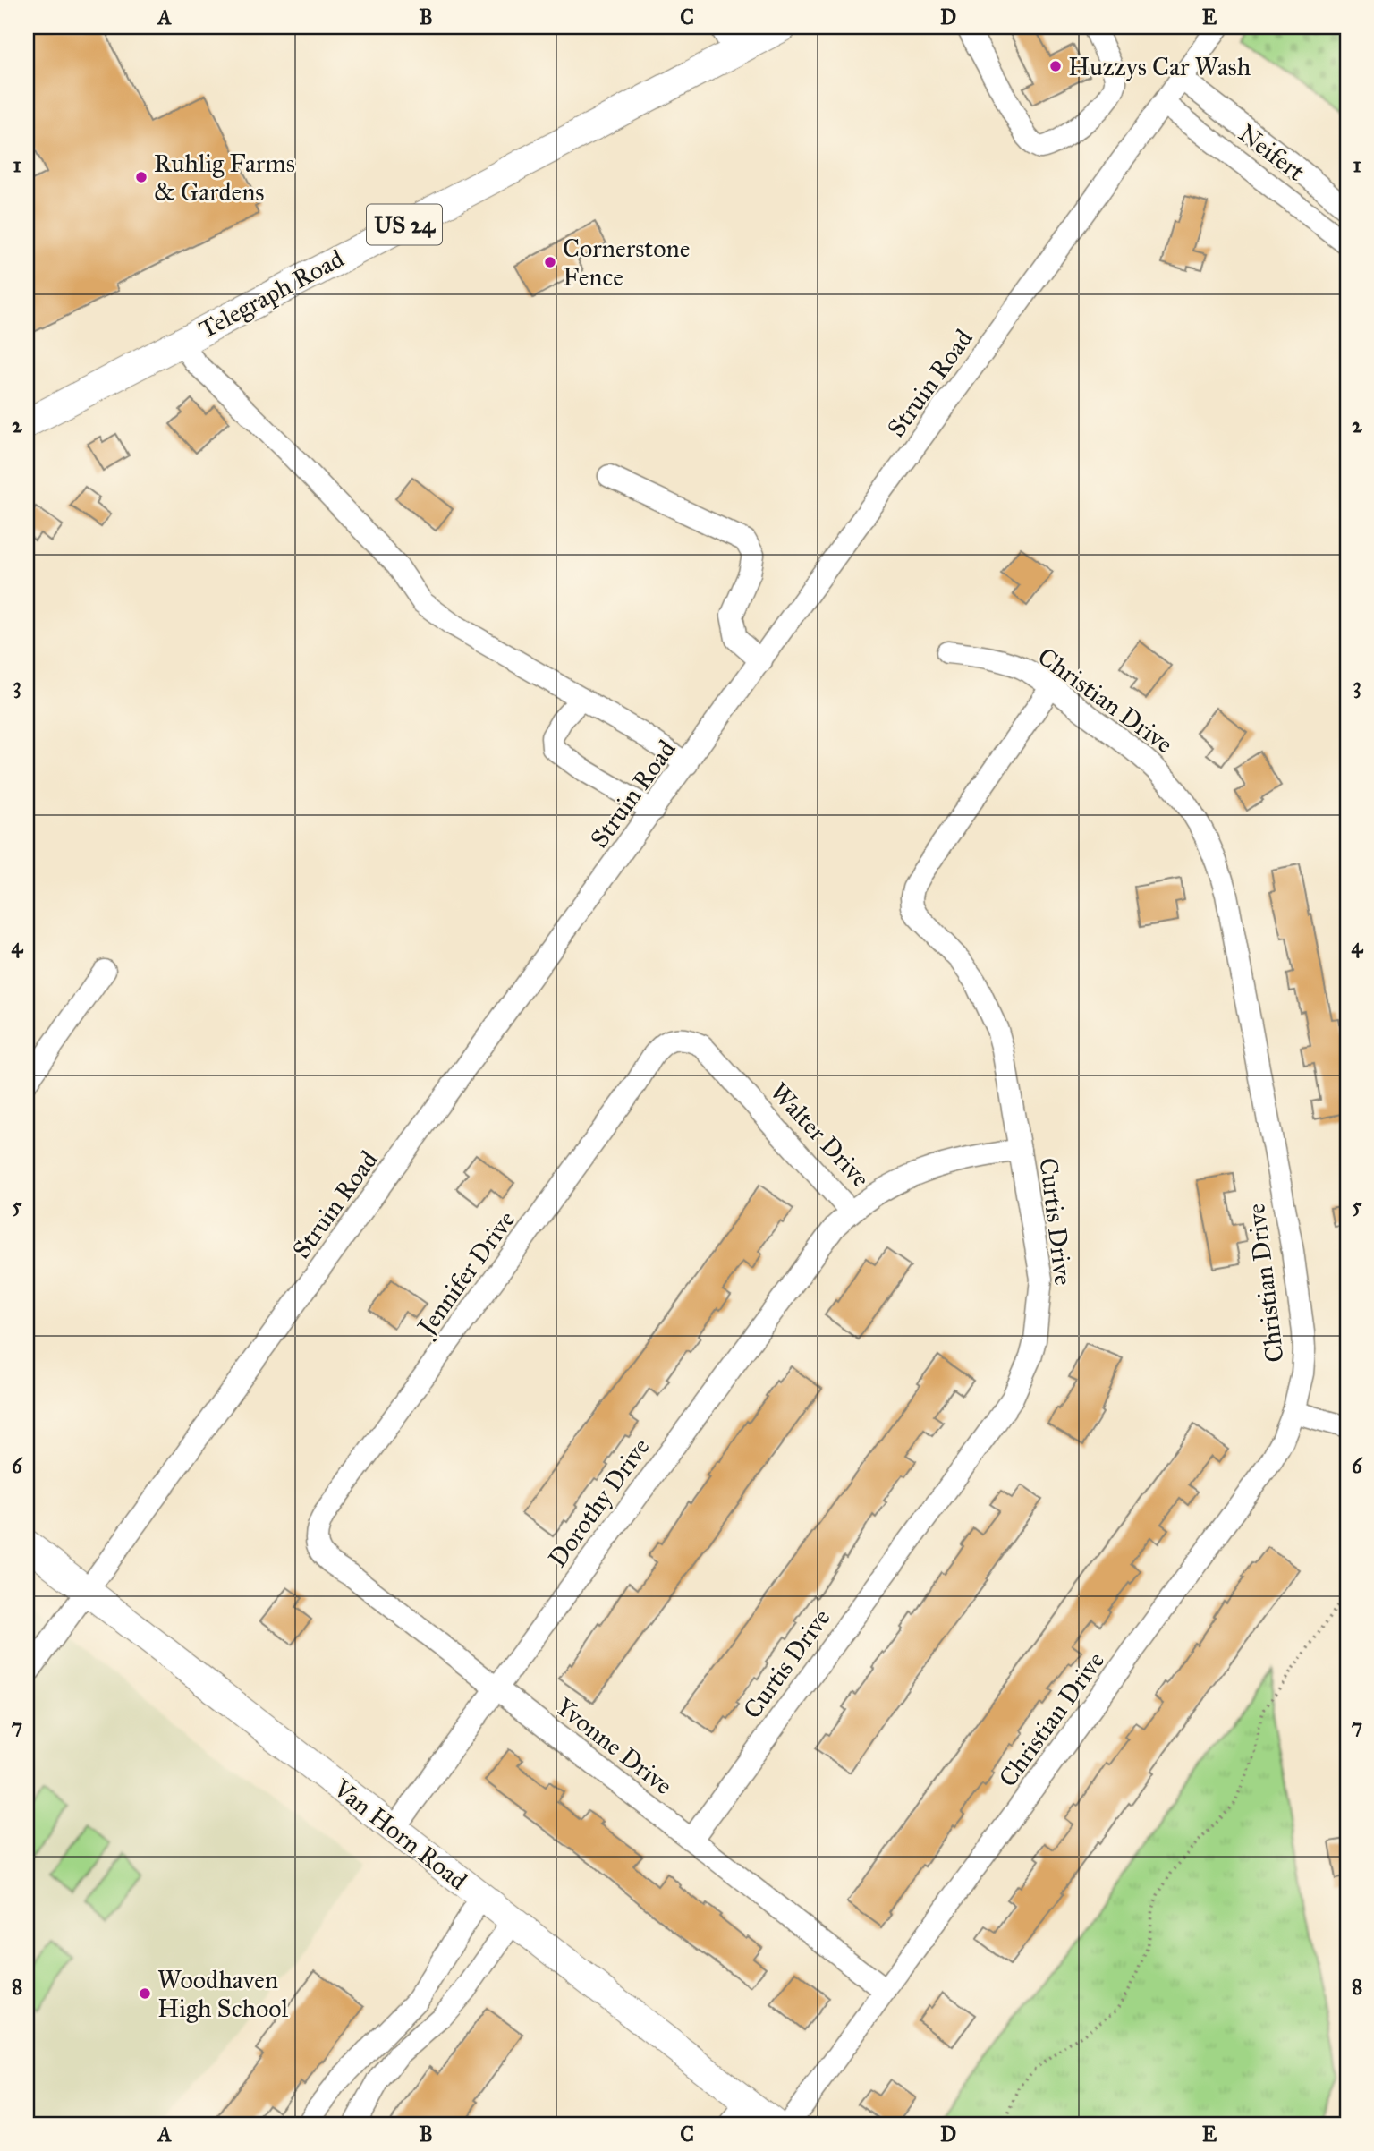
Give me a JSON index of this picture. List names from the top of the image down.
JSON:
{
  "streets": {
    "main road": ["US 24", "Telegraph Road", "Van Horn Road"],
    "street": [
      "Neifert",
      "Struin Road",
      "Christian Drive",
      "Walter Drive",
      "Curtis Drive",
      "Jennifer Drive",
      "Dorothy Drive",
      "Yvonne Drive"
    ]
  },
  "crossings": [
    ["Neifert", "Struin Road"],
    ["Struin Road", "Van Horn Road"],
    ["Christian Drive", "Curtis Drive"],
    ["Christian Drive", "Yvonne Drive"],
    ["Walter Drive", "Curtis Drive"],
    ["Walter Drive", "Jennifer Drive"],
    ["Walter Drive", "Dorothy Drive"],
    ["Curtis Drive", "Yvonne Drive"],
    ["Jennifer Drive", "Yvonne Drive"],
    ["Dorothy Drive", "Yvonne Drive"],
    ["Dorothy Drive", "Van Horn Road"]
  ],
  "places": [
    "Huzzys Car Wash",
    "Ruhlig Farms & Gardens",
    "Cornerstone Fence",
    "Woodhaven High School"
  ],
  "grid": {
    "columns": [
      "A",
      "B",
      "C",
      "D",
      "E"
    ],
    "rows": [
      "1",
      "2",
      "3",
      "4",
      "5",
      "6",
      "7",
      "8"
    ]
  }
}
